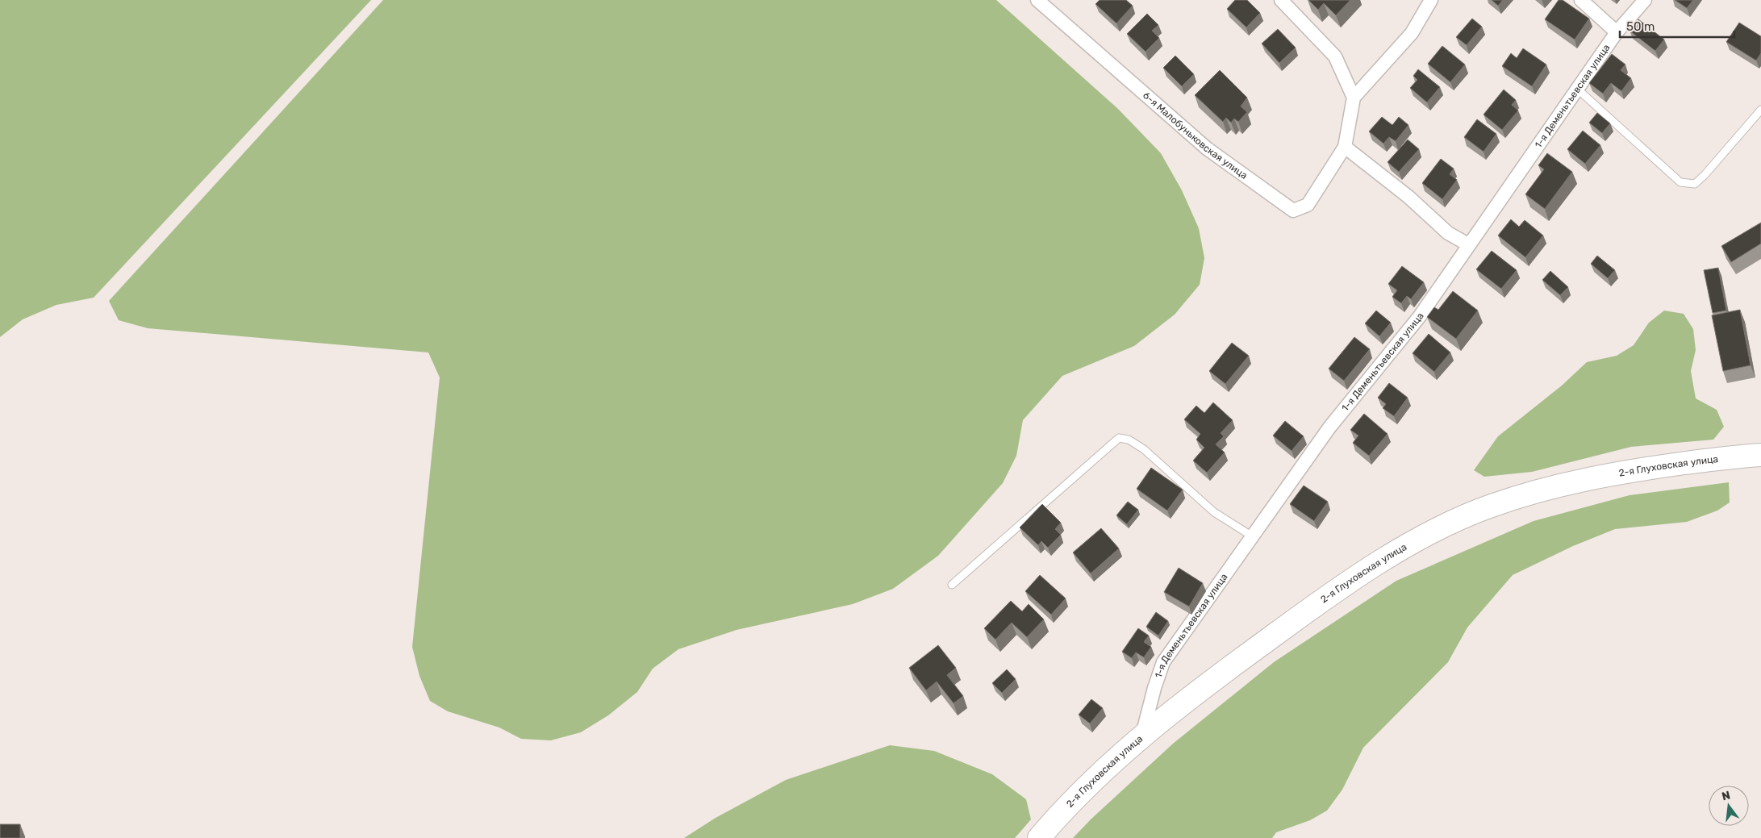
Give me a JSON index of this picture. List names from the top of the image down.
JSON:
{
  "streets": {
    "highway": ["2-я Глуховская улица"],
    "street": ["1-я Деменьтьевская улица", "6-я Малобуньковская улица"]
  },
  "crossings": [
    ["1-я Деменьтьевская улица", "2-я Глуховская улица"]
  ],
  "scale_bar": "50 m",
  "north": "top"
}
